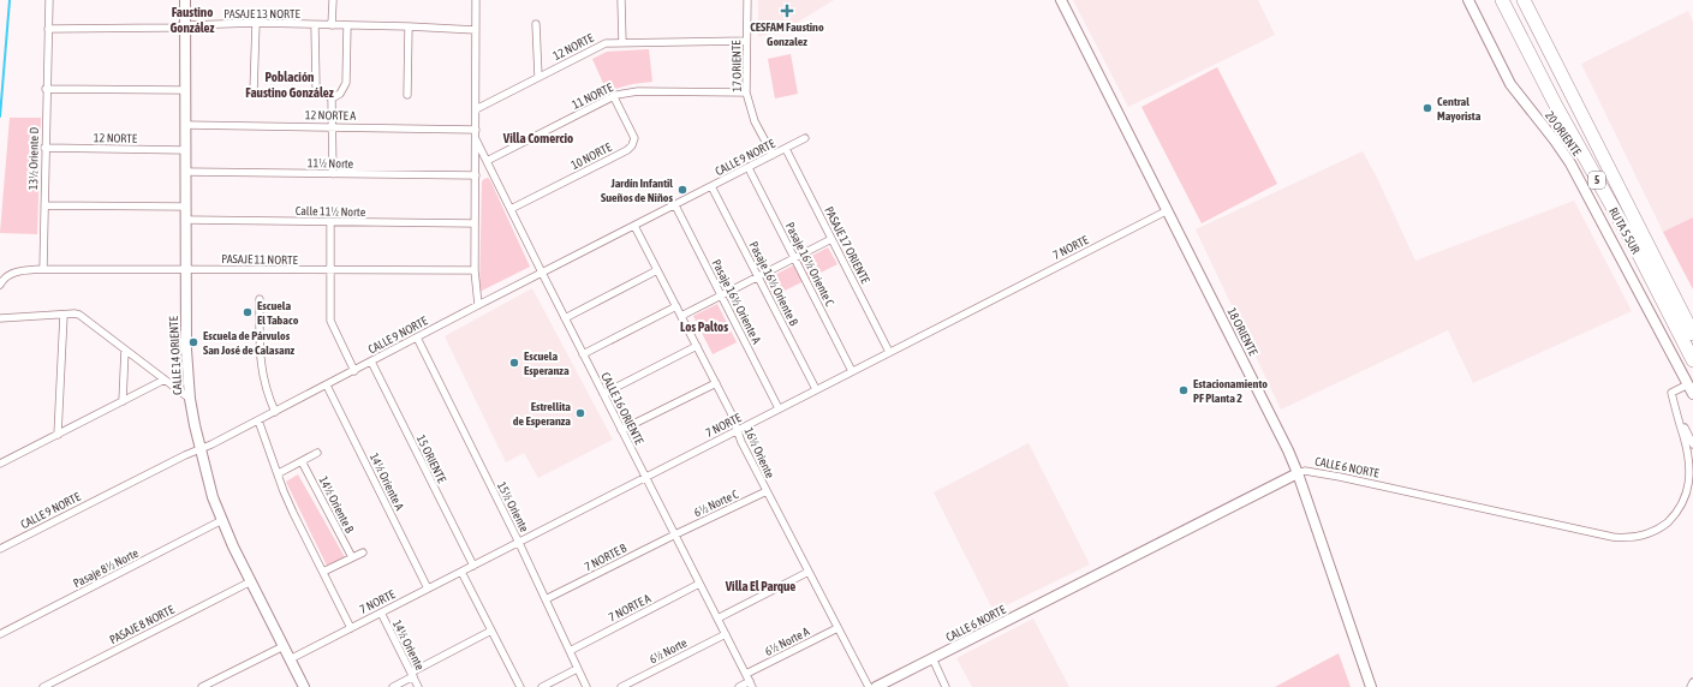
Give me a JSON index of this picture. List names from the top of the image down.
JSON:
{
  "streets": {
    "highway": ["5", "RUTA 5 SUR"],
    "street": [
      "PASAJE 13 NORTE",
      "12 NORTE",
      "17 ORIENTE",
      "11 NORTE",
      "12 NORTE A",
      "20 ORIENTE",
      "10 NORTE",
      "CALLE 9 NORTE",
      "13½ Oriente D",
      "11½ Norte",
      "Calle 11½ Norte",
      "PASAJE 17 ORIENTE",
      "7 NORTE",
      "PASAJE 11 NORTE",
      "Pasaje 16½ Oriente C",
      "Pasaje 16½ Oriente B",
      "Pasaje 16½ Oriente A",
      "18 ORIENTE",
      "CALLE 14 ORIENTE",
      "CALLE 16 ORIENTE",
      "16½ Oriente",
      "15 ORIENTE",
      "CALLE 6 NORTE",
      "14½ Oriente A",
      "6½ Norte C",
      "14½ Oriente B",
      "15½ Oriente",
      "7 NORTE B",
      "Pasaje 8½ Norte",
      "7 NORTE A",
      "PASAJE 8 NORTE",
      "6½ Norte A",
      "14½ Oriente",
      "6½ Norte"
    ]
  },
  "crossings": [
    ["PASAJE 13 NORTE", "13½ Oriente D"],
    ["PASAJE 13 NORTE", "CALLE 14 ORIENTE"],
    ["PASAJE 13 NORTE", "CALLE 16 ORIENTE"],
    ["12 NORTE", "17 ORIENTE"],
    ["12 NORTE", "13½ Oriente D"],
    ["12 NORTE", "CALLE 14 ORIENTE"],
    ["12 NORTE", "CALLE 16 ORIENTE"],
    ["17 ORIENTE", "11 NORTE"],
    ["17 ORIENTE", "CALLE 9 NORTE"],
    ["11 NORTE", "10 NORTE"],
    ["11 NORTE", "CALLE 16 ORIENTE"],
    ["12 NORTE A", "CALLE 14 ORIENTE"],
    ["12 NORTE A", "CALLE 16 ORIENTE"],
    ["20 ORIENTE", "CALLE 6 NORTE"],
    ["10 NORTE", "CALLE 16 ORIENTE"],
    ["CALLE 9 NORTE", "PASAJE 17 ORIENTE"],
    ["CALLE 9 NORTE", "Pasaje 16½ Oriente C"],
    ["CALLE 9 NORTE", "Pasaje 16½ Oriente B"],
    ["CALLE 9 NORTE", "Pasaje 16½ Oriente A"],
    ["CALLE 9 NORTE", "CALLE 14 ORIENTE"],
    ["CALLE 9 NORTE", "CALLE 16 ORIENTE"],
    ["CALLE 9 NORTE", "16½ Oriente"],
    ["CALLE 9 NORTE", "15 ORIENTE"],
    ["CALLE 9 NORTE", "14½ Oriente A"],
    ["CALLE 9 NORTE", "15½ Oriente"],
    ["13½ Oriente D", "PASAJE 11 NORTE"],
    ["11½ Norte", "CALLE 14 ORIENTE"],
    ["11½ Norte", "CALLE 16 ORIENTE"],
    ["Calle 11½ Norte", "CALLE 14 ORIENTE"],
    ["Calle 11½ Norte", "CALLE 16 ORIENTE"],
    ["PASAJE 17 ORIENTE", "7 NORTE"],
    ["7 NORTE", "Pasaje 16½ Oriente C"],
    ["7 NORTE", "Pasaje 16½ Oriente B"],
    ["7 NORTE", "Pasaje 16½ Oriente A"],
    ["7 NORTE", "18 ORIENTE"],
    ["7 NORTE", "CALLE 14 ORIENTE"],
    ["7 NORTE", "CALLE 16 ORIENTE"],
    ["7 NORTE", "16½ Oriente"],
    ["7 NORTE", "15 ORIENTE"],
    ["7 NORTE", "14½ Oriente A"],
    ["7 NORTE", "15½ Oriente"],
    ["7 NORTE", "14½ Oriente"],
    ["PASAJE 11 NORTE", "CALLE 14 ORIENTE"],
    ["PASAJE 11 NORTE", "CALLE 16 ORIENTE"],
    ["18 ORIENTE", "CALLE 6 NORTE"],
    ["CALLE 14 ORIENTE", "Pasaje 8½ Norte"],
    ["CALLE 14 ORIENTE", "PASAJE 8 NORTE"],
    ["CALLE 16 ORIENTE", "6½ Norte C"],
    ["CALLE 16 ORIENTE", "7 NORTE B"],
    ["CALLE 16 ORIENTE", "7 NORTE A"],
    ["CALLE 16 ORIENTE", "6½ Norte A"],
    ["CALLE 16 ORIENTE", "6½ Norte"],
    ["16½ Oriente", "6½ Norte C"],
    ["16½ Oriente", "6½ Norte A"],
    ["6½ Norte C", "7 NORTE B"],
    ["15½ Oriente", "7 NORTE B"],
    ["15½ Oriente", "7 NORTE A"]
  ],
  "districts": [
    "Faustino González",
    "Población Faustino González",
    "Villa Comercio",
    "Los Paltos",
    "Villa El Parque"
  ],
  "places": {
    "health": ["CESFAM Faustino Gonzalez"],
    "other": [
      "Central Mayorista",
      "Jardín Infantil Sueños de Niños",
      "Escuela El Tabaco",
      "Escuela de Párvulos San José de Calasanz",
      "Escuela Esperanza",
      "Estacionamiento PF Planta 2",
      "Estrellita de Esperanza"
    ]
  }
}
